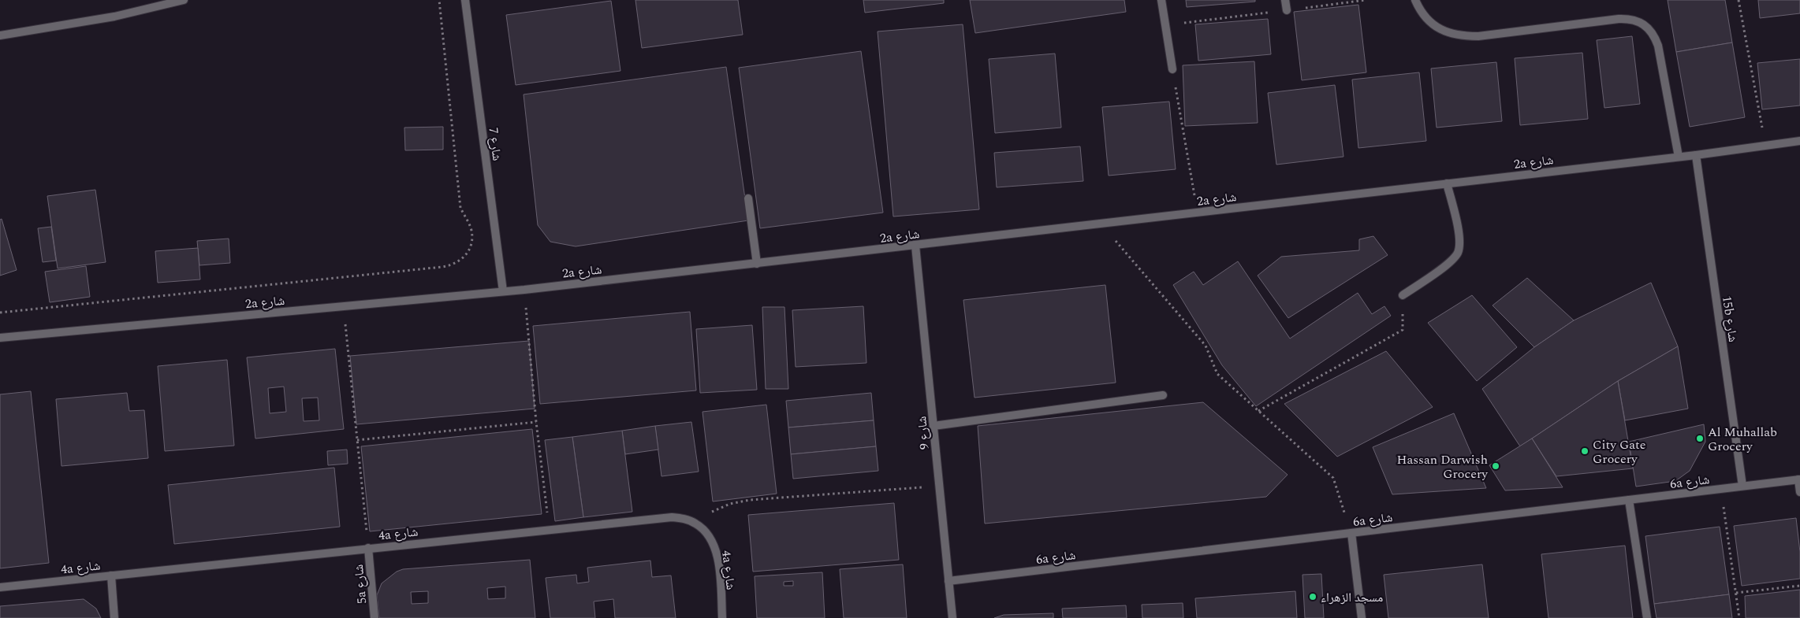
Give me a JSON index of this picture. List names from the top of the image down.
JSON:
{
  "streets": {
    "street": [
      "شارع 7",
      "2a شارع",
      "15b شارع",
      "شارع 9",
      "6a شارع",
      "4a شارع",
      "5a شارع"
    ]
  },
  "crossings": [
    ["شارع 7", "2a شارع"],
    ["2a شارع", "15b شارع"],
    ["2a شارع", "شارع 9"],
    ["15b شارع", "6a شارع"],
    ["شارع 9", "6a شارع"],
    ["4a شارع", "5a شارع"]
  ],
  "places": [
    "Al Muhallab Grocery",
    "City Gate Grocery",
    "Hassan Darwish Grocery",
    "مسجد الزهراء"
  ]
}
